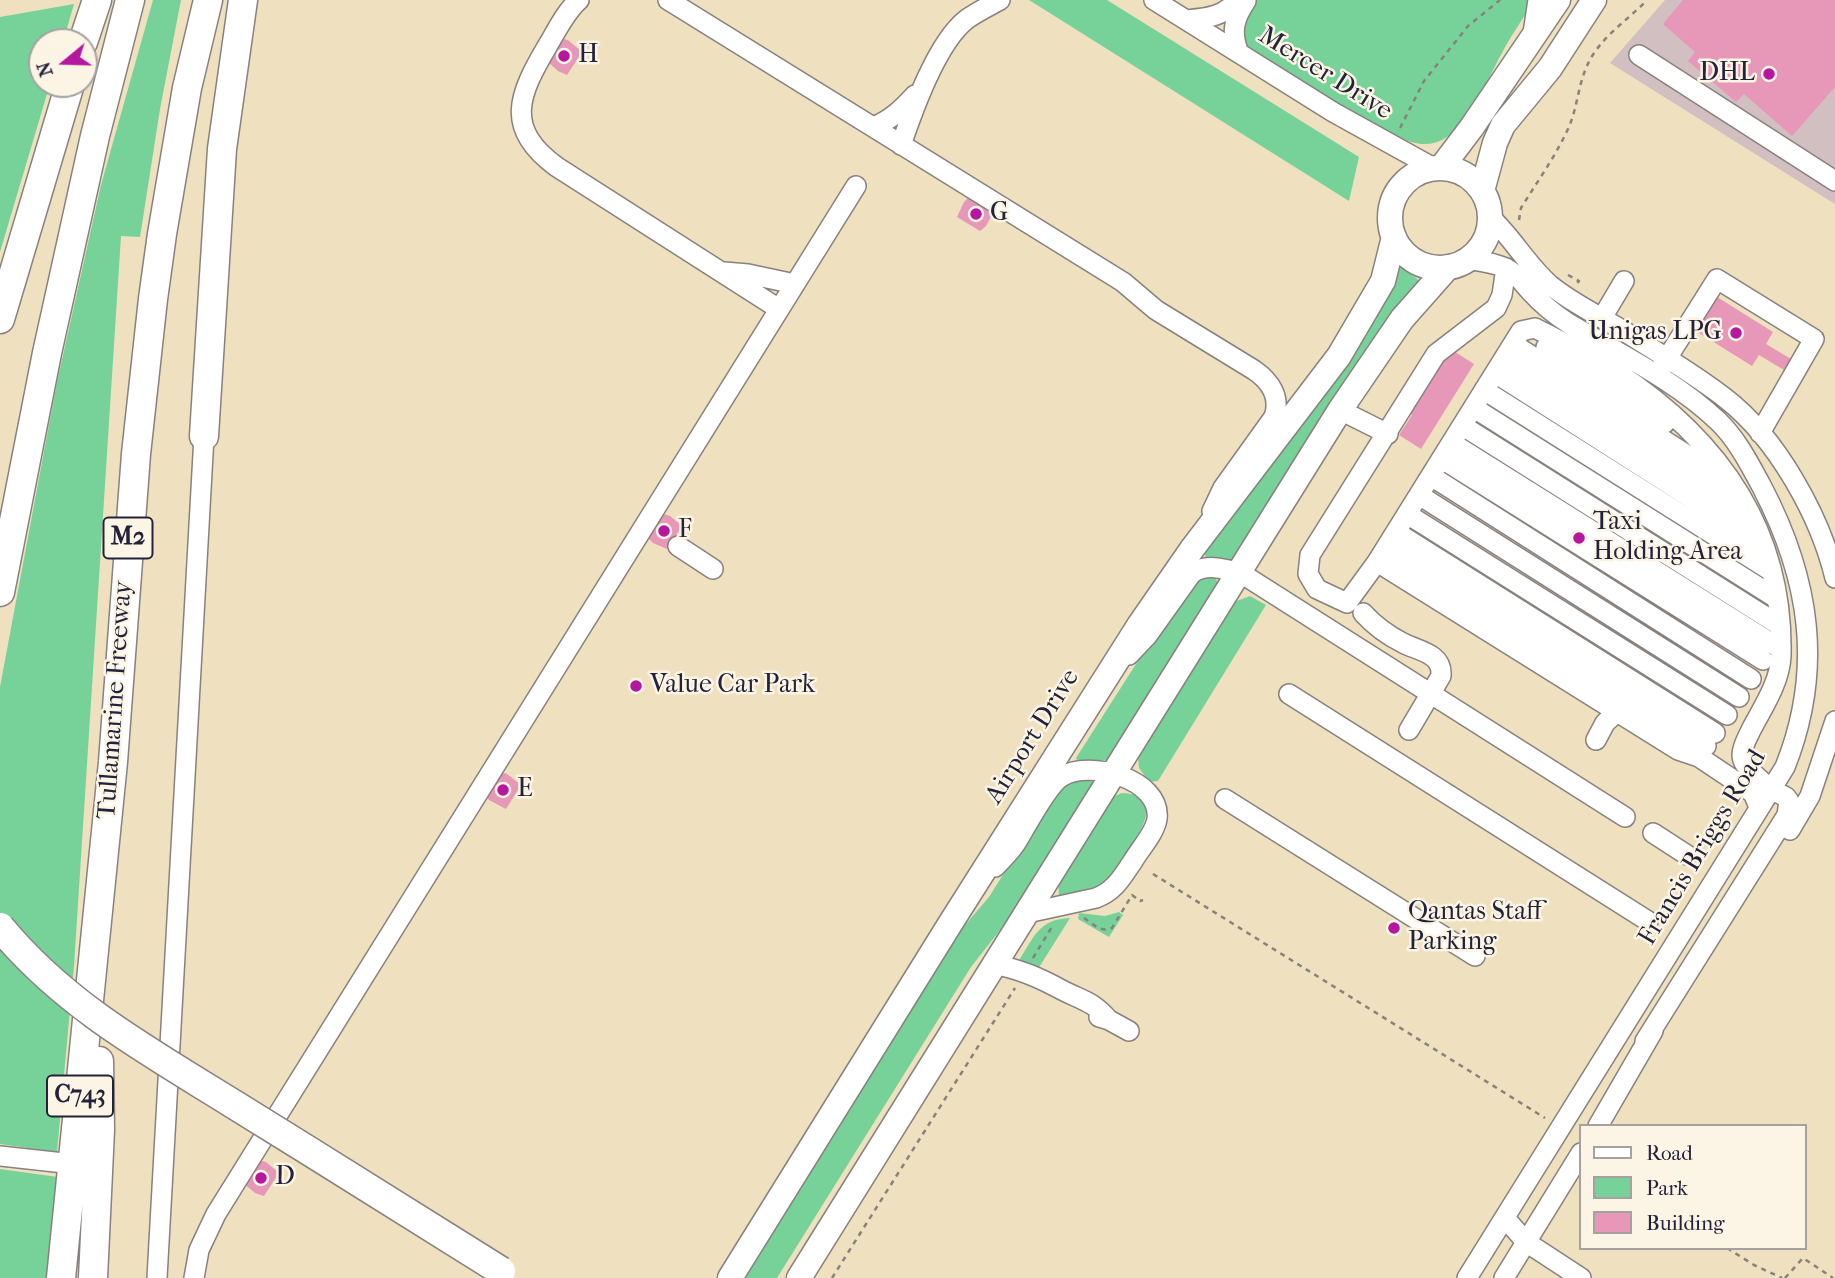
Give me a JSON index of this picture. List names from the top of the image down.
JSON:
{
  "streets": {
    "highway": ["M2", "Tullamarine Freeway", "C743"],
    "main road": ["Airport Drive"],
    "street": ["Mercer Drive", "Francis Briggs Road"]
  },
  "crossings": [
    ["Mercer Drive", "Airport Drive"],
    ["Mercer Drive", "Francis Briggs Road"],
    ["Airport Drive", "Francis Briggs Road"]
  ],
  "places": [
    "H",
    "DHL",
    "G",
    "Unigas LPG",
    "F",
    "Taxi Holding Area",
    "Value Car Park",
    "E",
    "Qantas Staff Parking",
    "D"
  ],
  "legend": ["Road", "Park", "Building"],
  "north": "left"
}
